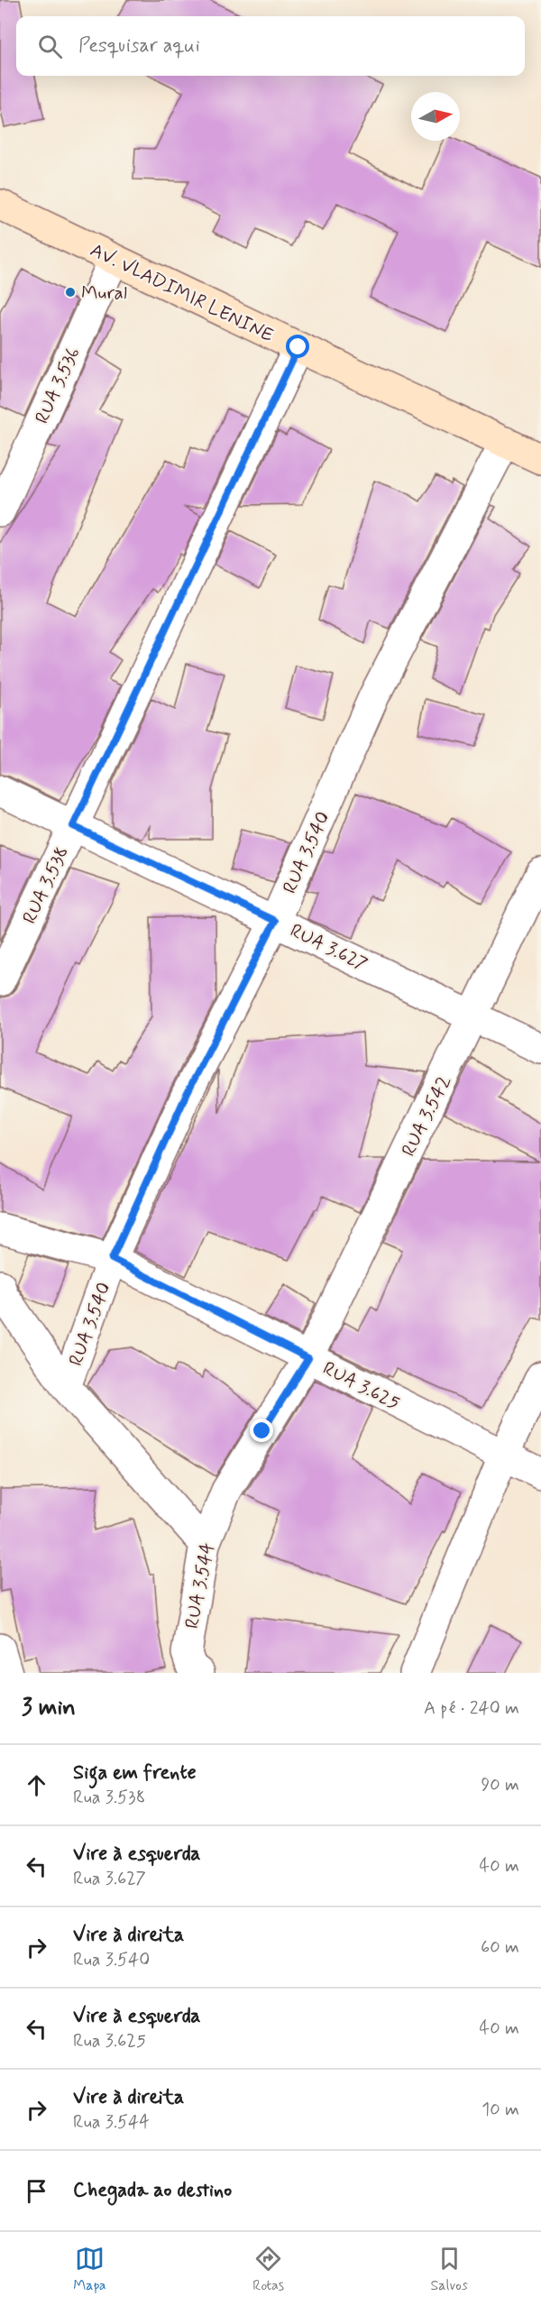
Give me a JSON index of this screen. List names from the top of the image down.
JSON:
{
  "streets": {
    "main road": ["AV. VLADIMIR LENINE"],
    "street": [
      "RUA 3.536",
      "RUA 3.540",
      "RUA 3.538",
      "RUA 3.627",
      "RUA 3.542",
      "RUA 3.625",
      "RUA 3.544"
    ]
  },
  "crossings": [
    ["AV. VLADIMIR LENINE", "RUA 3.536"],
    ["AV. VLADIMIR LENINE", "RUA 3.540"],
    ["AV. VLADIMIR LENINE", "RUA 3.538"],
    ["RUA 3.540", "RUA 3.627"],
    ["RUA 3.540", "RUA 3.625"],
    ["RUA 3.538", "RUA 3.627"],
    ["RUA 3.627", "RUA 3.542"],
    ["RUA 3.542", "RUA 3.625"],
    ["RUA 3.542", "RUA 3.544"],
    ["RUA 3.625", "RUA 3.544"]
  ],
  "places": ["Mural"],
  "north": "right",
  "page": {
    "search": "Pesquisar aqui",
    "heading": ["3 min", "A pé · 240 m"],
    "list": [
      ["Siga em frente", "Rua 3.538", "90 m"],
      ["Vire à esquerda", "Rua 3.627", "40 m"],
      ["Vire à direita", "Rua 3.540", "60 m"],
      ["Vire à esquerda", "Rua 3.625", "40 m"],
      ["Vire à direita", "Rua 3.544", "10 m"],
      "Chegada ao destino"
    ],
    "nav": ["Mapa", "Rotas", "Salvos"]
  }
}
